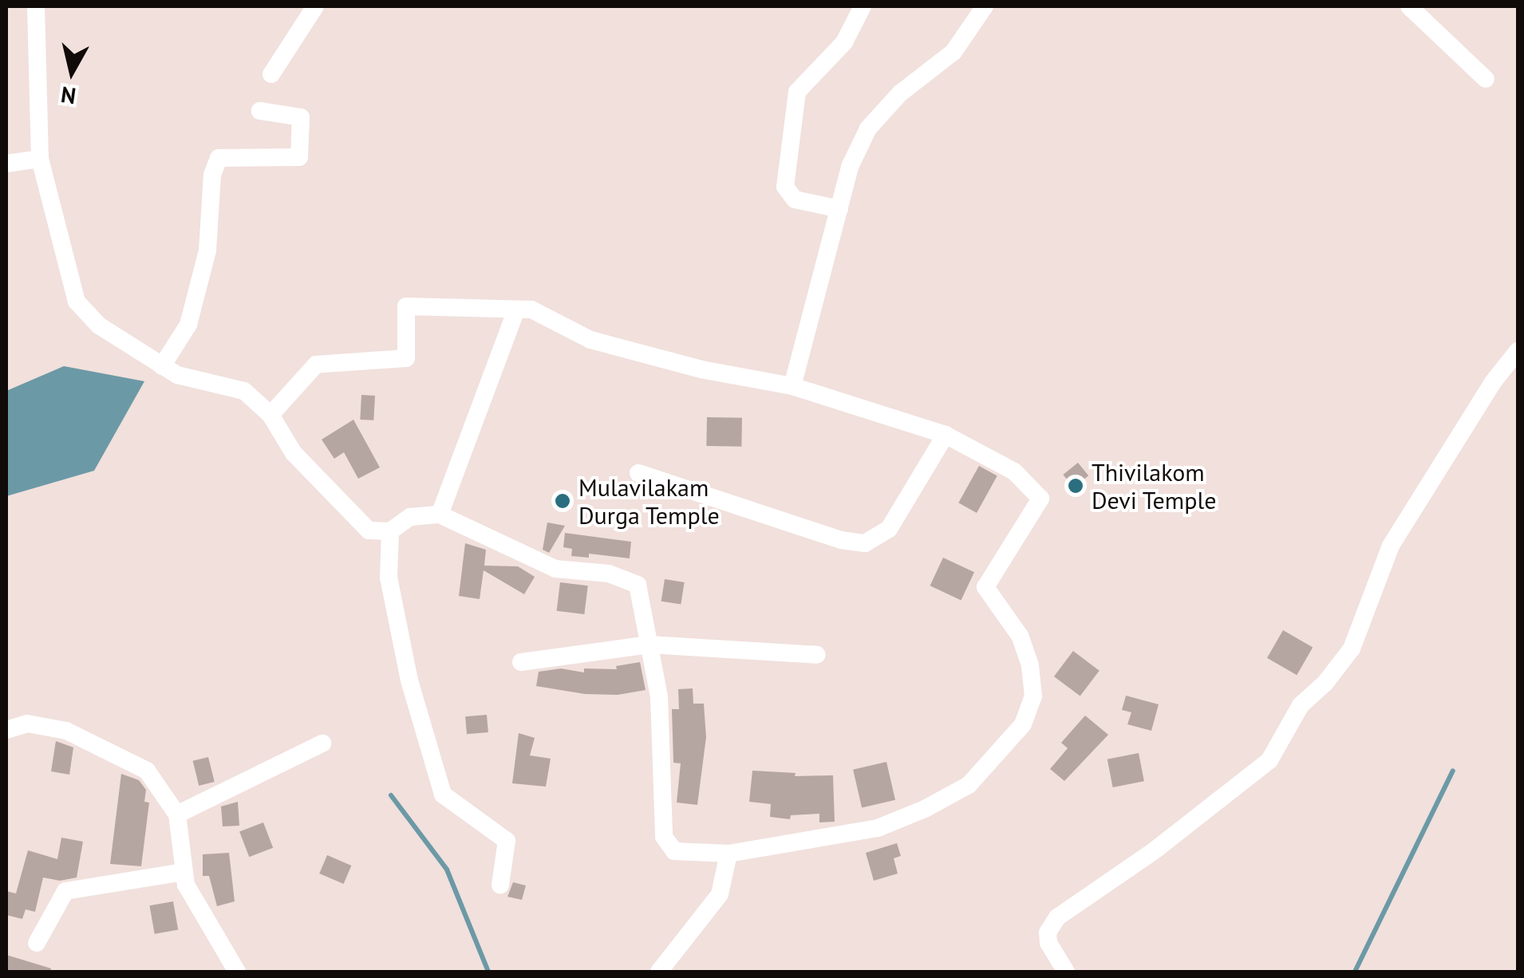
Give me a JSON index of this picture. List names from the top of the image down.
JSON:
{
  "places": ["Thivilakom Devi Temple", "Mulavilakam Durga Temple"],
  "north": "bottom"
}
